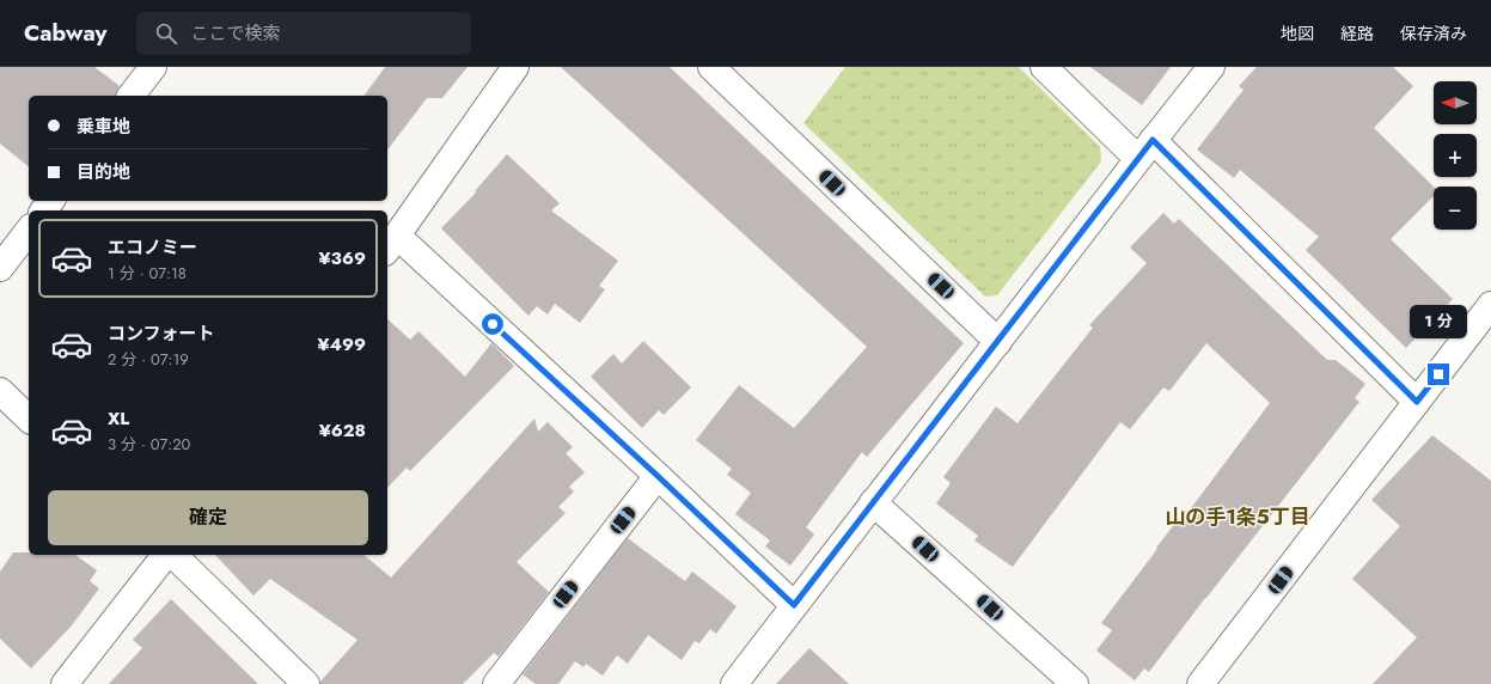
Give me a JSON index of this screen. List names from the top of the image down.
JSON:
{
  "districts": ["山の手1条5丁目"],
  "north": "left",
  "page": {
    "header": "Cabway",
    "search": "ここで検索",
    "nav": ["地図", "経路", "保存済み"],
    "map_buttons": ["+", "−"],
    "banner": ["乗車地", "目的地"],
    "list": [
      {
        "name": "エコノミー",
        "note": "1 分 · 07:18",
        "value": "¥369"
      },
      {
        "name": "コンフォート",
        "note": "2 分 · 07:19",
        "value": "¥499"
      },
      {
        "name": "XL",
        "note": "3 分 · 07:20",
        "value": "¥628"
      }
    ],
    "bubble": "1 分",
    "buttons": "確定"
  }
}
